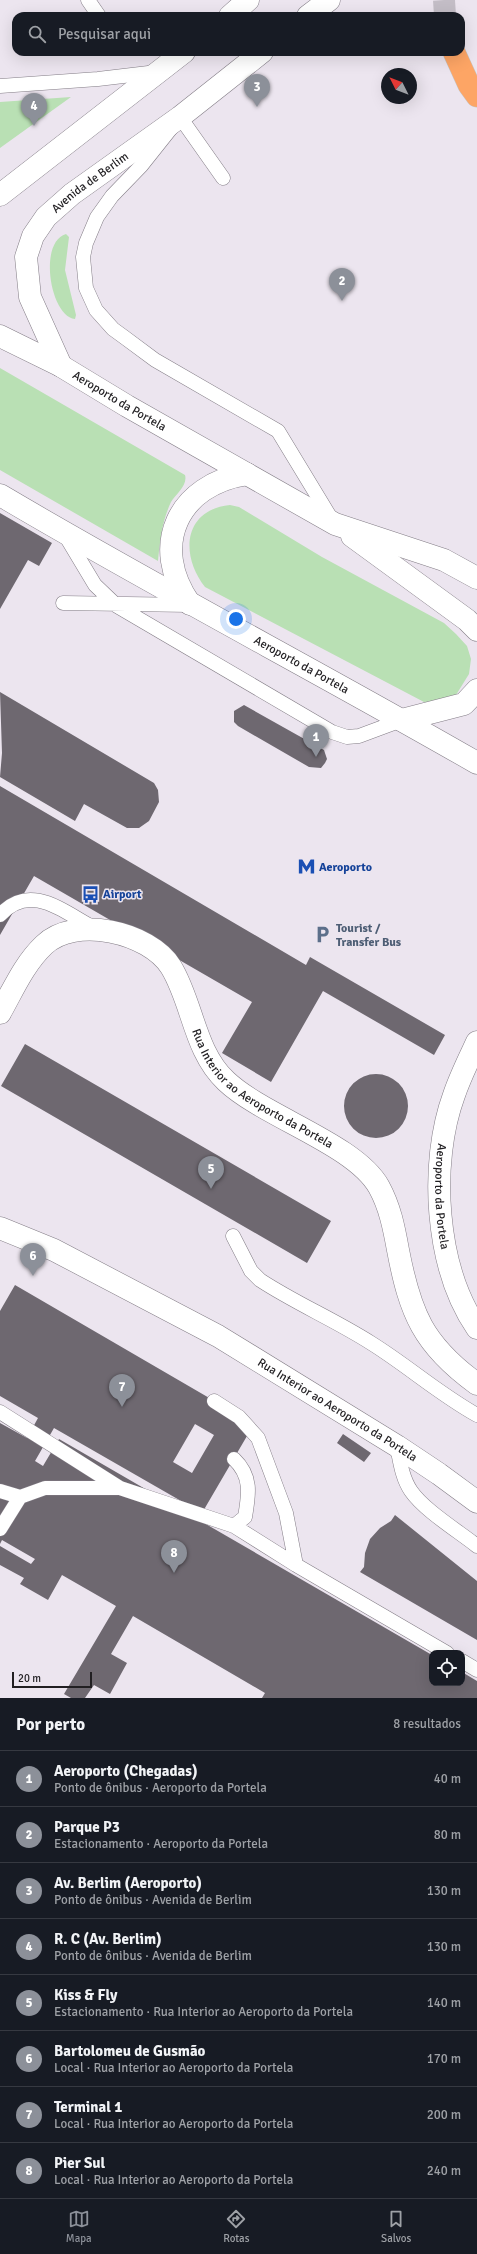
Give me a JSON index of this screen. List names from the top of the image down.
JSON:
{
  "streets": {
    "main road": ["Avenida de Berlim", "Aeroporto da Portela", "Rua Interior ao Aeroporto da Portela"]
  },
  "crossings": [
    ["Avenida de Berlim", "Aeroporto da Portela"]
  ],
  "places": {
    "metro station": ["Aeroporto"],
    "bus stop": ["Airport"],
    "parking": ["Tourist / Transfer Bus"]
  },
  "scale_bar": "20 m",
  "north": "top left",
  "page": {
    "search": "Pesquisar aqui",
    "pins": [
      "3",
      "4",
      "2",
      "1",
      "5",
      "6",
      "7",
      "8"
    ],
    "scale": "20 m",
    "heading": ["Por perto", "8 resultados"],
    "list": [
      {
        "mark": "1",
        "name": "Aeroporto (Chegadas)",
        "note": "Ponto de ônibus · Aeroporto da Portela",
        "value": "40 m"
      },
      {
        "mark": "2",
        "name": "Parque P3",
        "note": "Estacionamento · Aeroporto da Portela",
        "value": "80 m"
      },
      {
        "mark": "3",
        "name": "Av. Berlim (Aeroporto)",
        "note": "Ponto de ônibus · Avenida de Berlim",
        "value": "130 m"
      },
      {
        "mark": "4",
        "name": "R. C (Av. Berlim)",
        "note": "Ponto de ônibus · Avenida de Berlim",
        "value": "130 m"
      },
      {
        "mark": "5",
        "name": "Kiss & Fly",
        "note": "Estacionamento · Rua Interior ao Aeroporto da Portela",
        "value": "140 m"
      },
      {
        "mark": "6",
        "name": "Bartolomeu de Gusmão",
        "note": "Local · Rua Interior ao Aeroporto da Portela",
        "value": "170 m"
      },
      {
        "mark": "7",
        "name": "Terminal 1",
        "note": "Local · Rua Interior ao Aeroporto da Portela",
        "value": "200 m"
      },
      {
        "mark": "8",
        "name": "Pier Sul",
        "note": "Local · Rua Interior ao Aeroporto da Portela",
        "value": "240 m"
      }
    ],
    "nav": ["Mapa", "Rotas", "Salvos"]
  }
}
